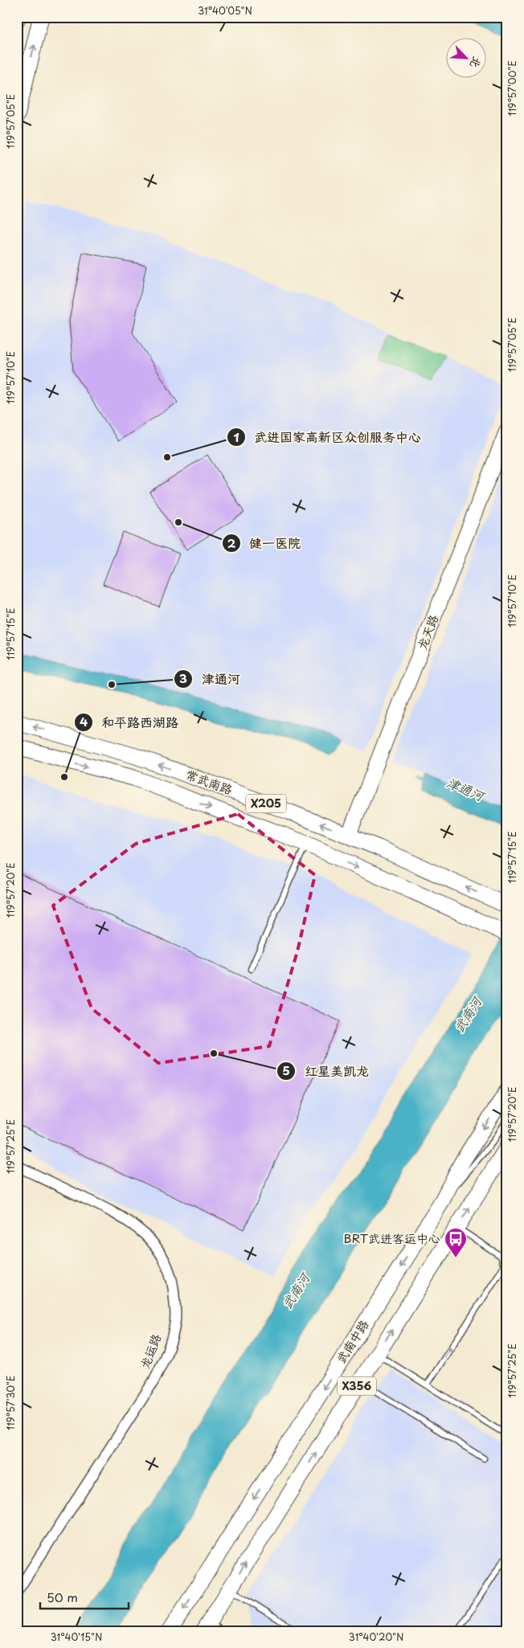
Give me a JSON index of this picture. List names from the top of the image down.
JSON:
{
  "streets": {
    "main road": [
      "常武南路",
      "X205",
      "武南中路",
      "X356"
    ],
    "street": ["龙天路", "龙运路"]
  },
  "crossings": [
    ["龙天路", "常武南路"]
  ],
  "water": ["津通河", "武南河"],
  "places": {
    "other": [
      "武进国家高新区众创服务中心",
      "健一医院",
      "津通河",
      "和平路西湖路",
      "红星美凯龙"
    ],
    "bus stop": ["BRT武进客运中心"]
  },
  "scale_bar": "50 m",
  "north": "bottom right",
  "coordinates": [
    "31°40'05\"N",
    "119°57'00\"E",
    "119°57'05\"E",
    "119°57'10\"E",
    "119°57'15\"E",
    "119°57'20\"E",
    "119°57'25\"E",
    "119°57'30\"E",
    "31°40'15\"N",
    "31°40'20\"N"
  ]
}
